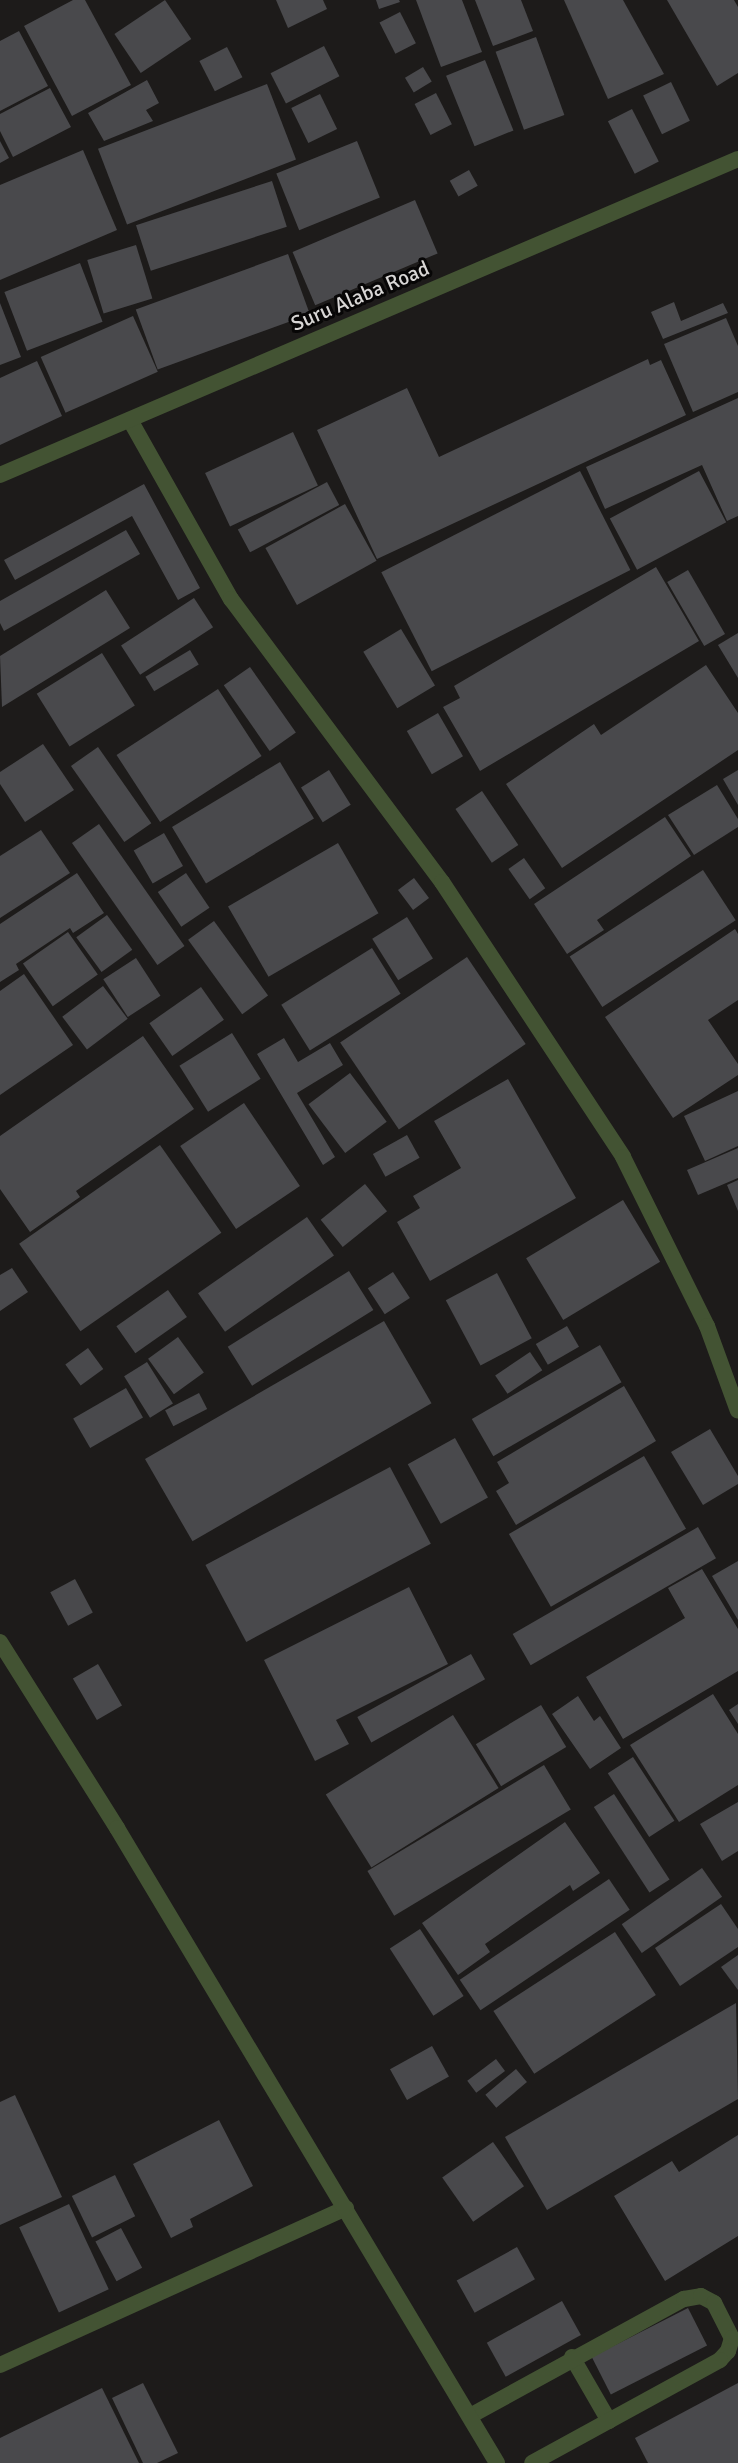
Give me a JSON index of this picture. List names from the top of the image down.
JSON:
{
  "streets": {
    "street": ["Suru Alaba Road"]
  }
}
